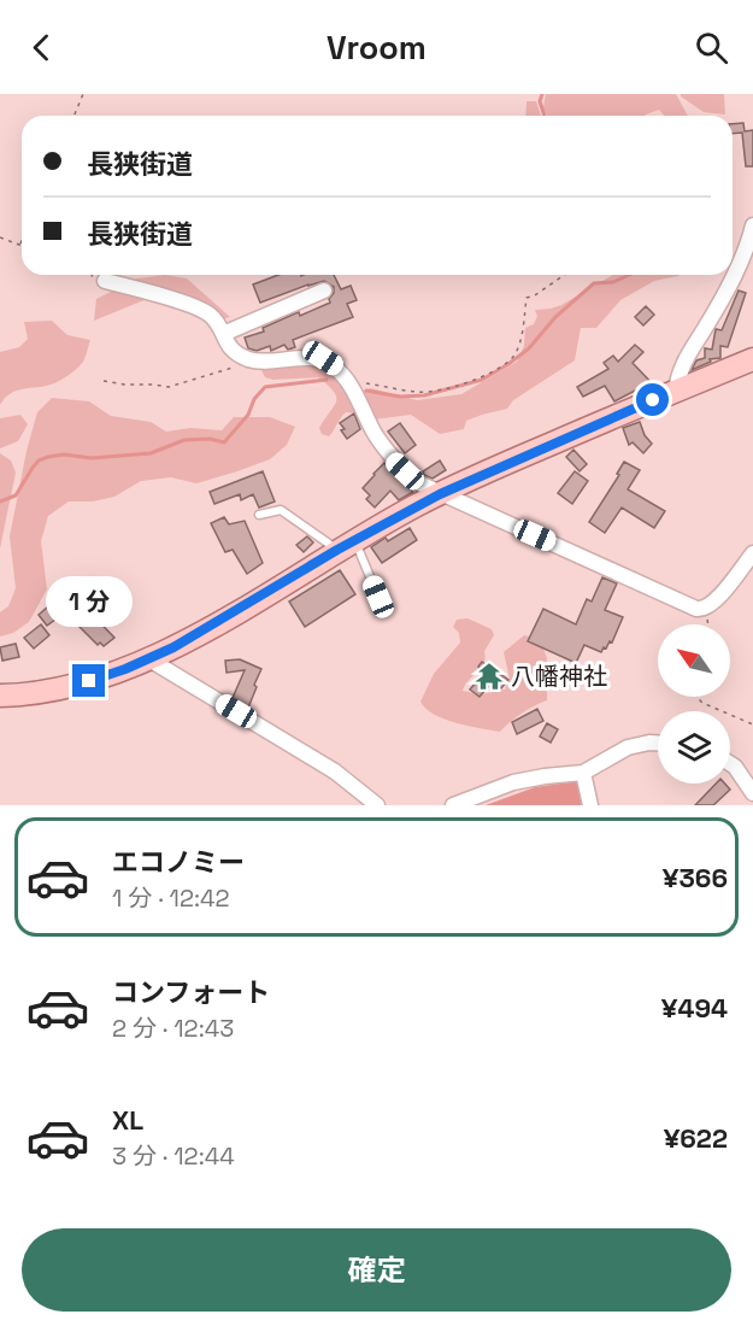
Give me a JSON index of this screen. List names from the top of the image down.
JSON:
{
  "places": {
    "temple": ["八幡神社"]
  },
  "north": "top left",
  "page": {
    "header": "Vroom",
    "banner": ["長狭街道", "長狭街道"],
    "bubble": "1 分",
    "list": [
      {
        "name": "エコノミー",
        "note": "1 分 · 12:42",
        "value": "¥366"
      },
      {
        "name": "コンフォート",
        "note": "2 分 · 12:43",
        "value": "¥494"
      },
      {
        "name": "XL",
        "note": "3 分 · 12:44",
        "value": "¥622"
      }
    ],
    "buttons": "確定"
  }
}
